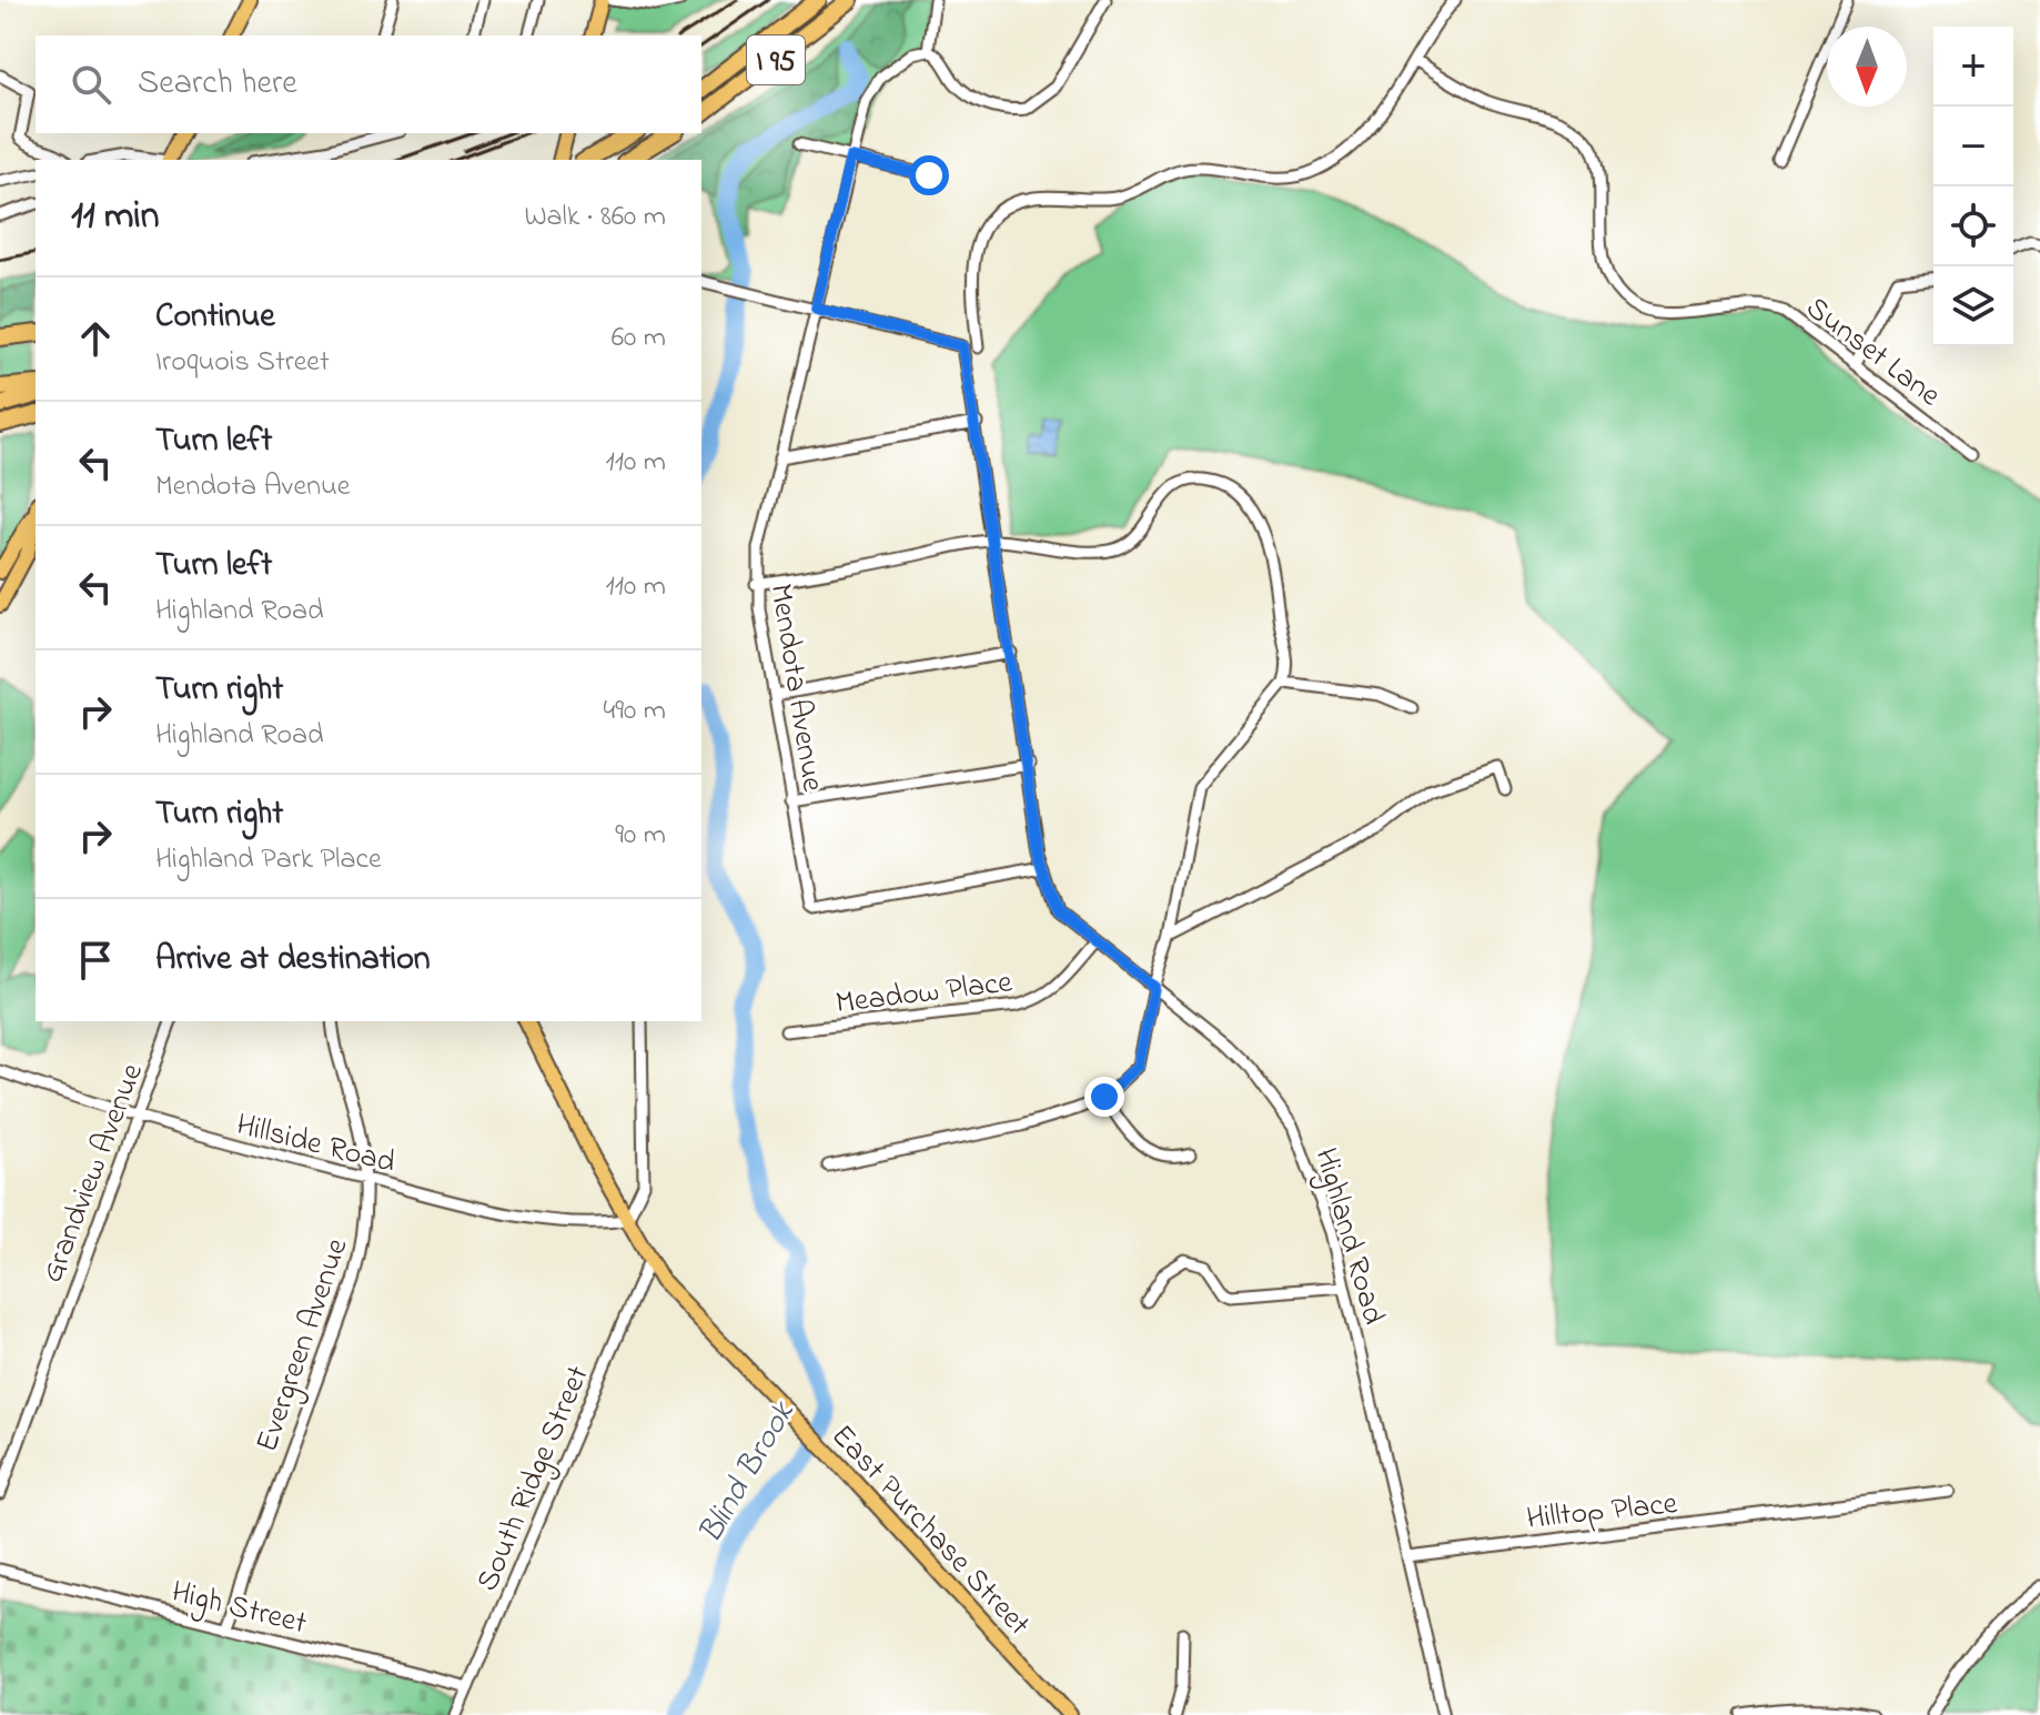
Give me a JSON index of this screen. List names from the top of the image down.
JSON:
{
  "streets": {
    "highway": ["I 95"],
    "main road": ["East Purchase Street"],
    "street": [
      "Sunset Lane",
      "Mendota Avenue",
      "Meadow Place",
      "Hillside Road",
      "Grandview Avenue",
      "Highland Road",
      "Evergreen Avenue",
      "South Ridge Street",
      "Hilltop Place",
      "High Street"
    ]
  },
  "crossings": [
    ["Mendota Avenue", "Highland Road"],
    ["Meadow Place", "Highland Road"],
    ["Hillside Road", "Grandview Avenue"],
    ["Hillside Road", "Evergreen Avenue"],
    ["Hillside Road", "East Purchase Street"],
    ["Highland Road", "Hilltop Place"],
    ["Evergreen Avenue", "High Street"],
    ["South Ridge Street", "East Purchase Street"],
    ["South Ridge Street", "High Street"]
  ],
  "water": ["Blind Brook"],
  "north": "bottom",
  "page": {
    "map_buttons": ["+", "−"],
    "search": "Search here",
    "heading": ["11 min", "Walk · 860 m"],
    "list": [
      ["Continue", "Iroquois Street", "60 m"],
      ["Turn left", "Mendota Avenue", "110 m"],
      ["Turn left", "Highland Road", "110 m"],
      ["Turn right", "Highland Road", "490 m"],
      ["Turn right", "Highland Park Place", "90 m"],
      "Arrive at destination"
    ]
  }
}
